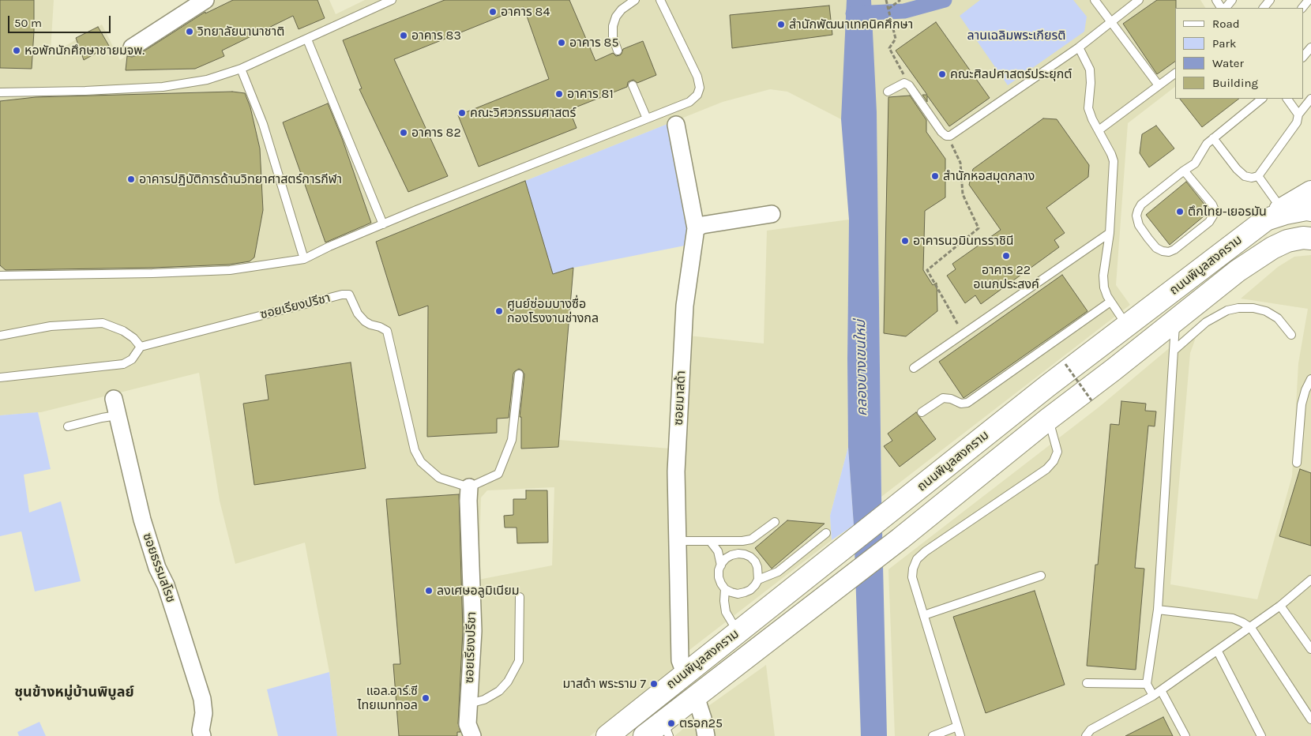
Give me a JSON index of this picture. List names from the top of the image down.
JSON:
{
  "streets": {
    "main road": ["ถนนพิบูลสงคราม"],
    "street": ["ซอยเรียงปรีชา", "ซอยมาสด้า", "ซอยธรรมสโรช"]
  },
  "crossings": [
    ["ถนนพิบูลสงคราม", "ซอยมาสด้า"]
  ],
  "districts": ["ชุนข้างหมู่บ้านพิบูลย์"],
  "water": ["คลองบางเขนใหม่"],
  "parks": ["ลานเฉลิมพระเกียรติ"],
  "places": [
    "อาคาร 84",
    "สำนักพัฒนาเทคนิคศึกษา",
    "วิทยาลัยนานาชาติ",
    "อาคาร 83",
    "อาคาร 85",
    "หอพักนักศึกษาชายมจพ.",
    "คณะศิลปศาสตร์ประยุกต์",
    "อาคาร 81",
    "คณะวิศวกรรมศาสตร์",
    "อาคาร 82",
    "สำนักหอสมุดกลาง",
    "อาคารปฏิบัติการด้านวิทยาศาสตร์การกีฬา",
    "ตึกไทย-เยอรมัน",
    "อาคารนวมินทรราชินี",
    "อาคาร 22 อเนกประสงค์",
    "ศูนย์ซ่อมบางซื่อ กองโรงงานช่างกล",
    "ลงเศษอลูมิเนียม",
    "มาสด้า พระราม 7",
    "แอล.อาร์.ซี ไทยเมททอล",
    "ตรอก25"
  ],
  "legend": [
    "Road",
    "Park",
    "Water",
    "Building"
  ],
  "scale_bar": "50 m"
}
